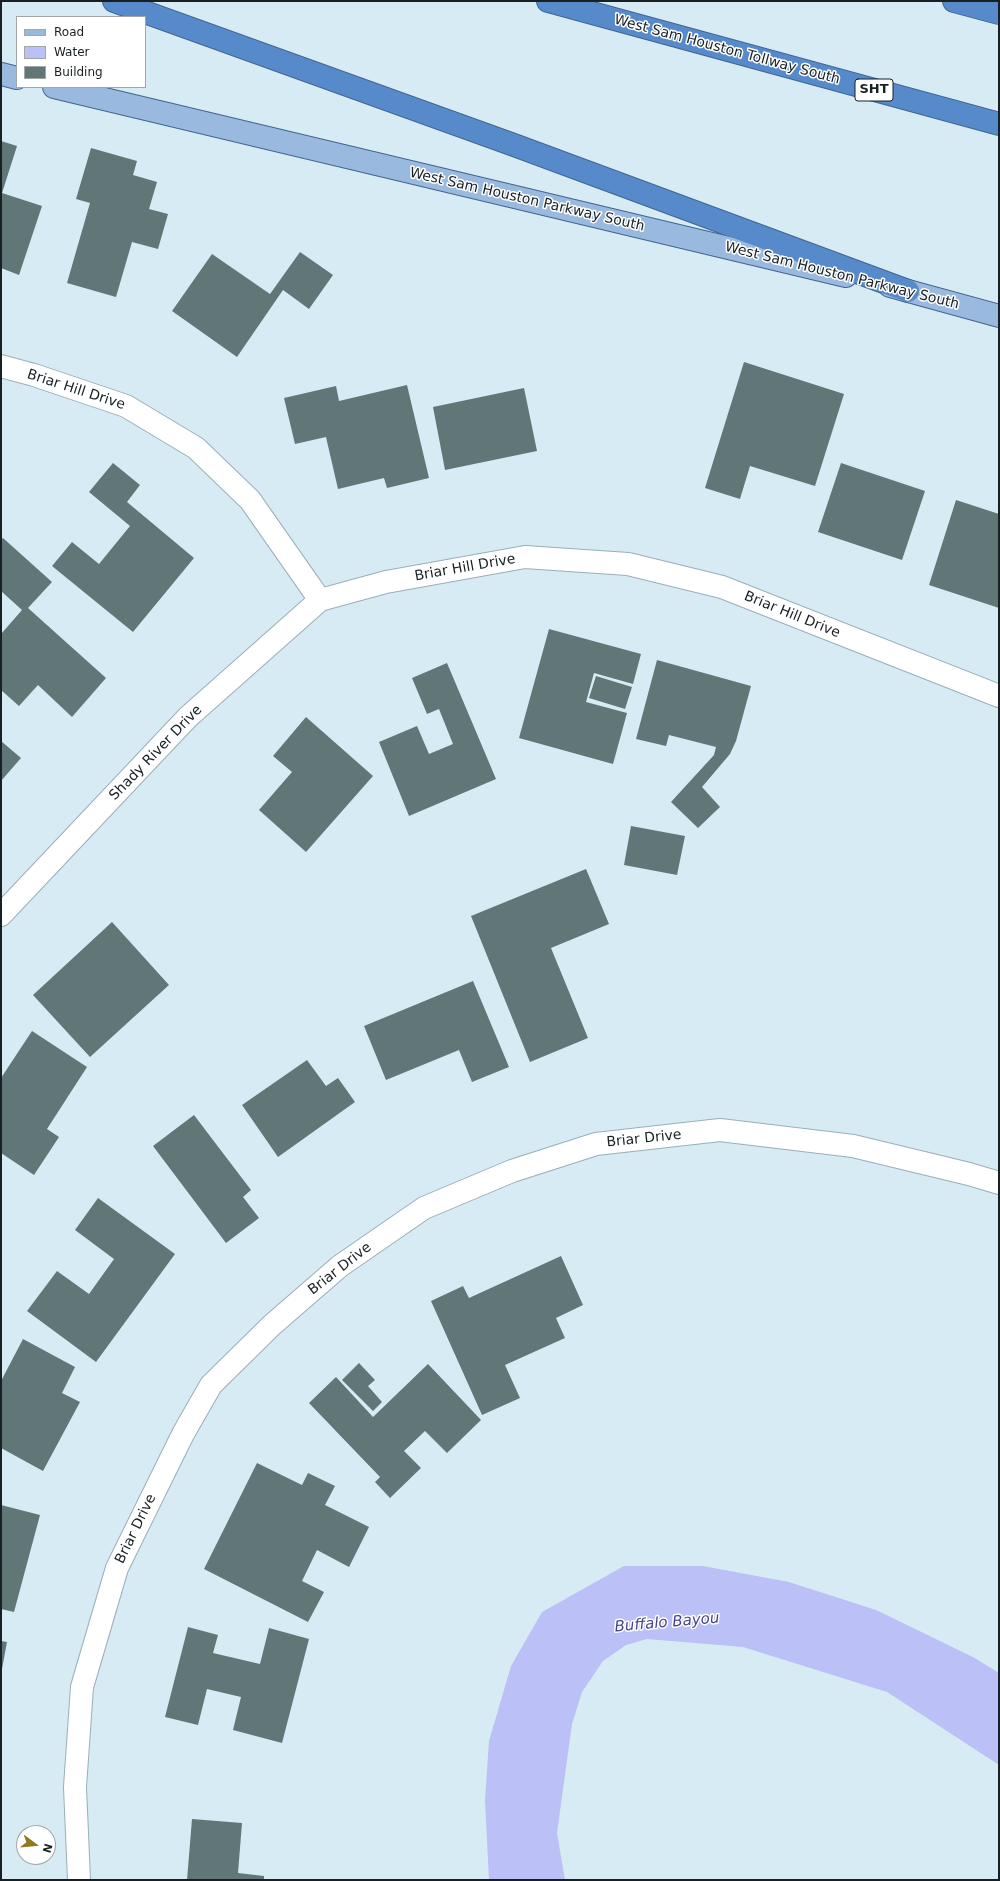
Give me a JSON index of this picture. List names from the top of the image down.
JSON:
{
  "streets": {
    "highway": ["West Sam Houston Tollway South", "SHT"],
    "main road": ["West Sam Houston Parkway South"],
    "street": ["Briar Hill Drive", "Shady River Drive", "Briar Drive"]
  },
  "crossings": [
    ["Briar Hill Drive", "Shady River Drive"]
  ],
  "water": ["Buffalo Bayou"],
  "legend": ["Road", "Water", "Building"],
  "north": "right"
}
